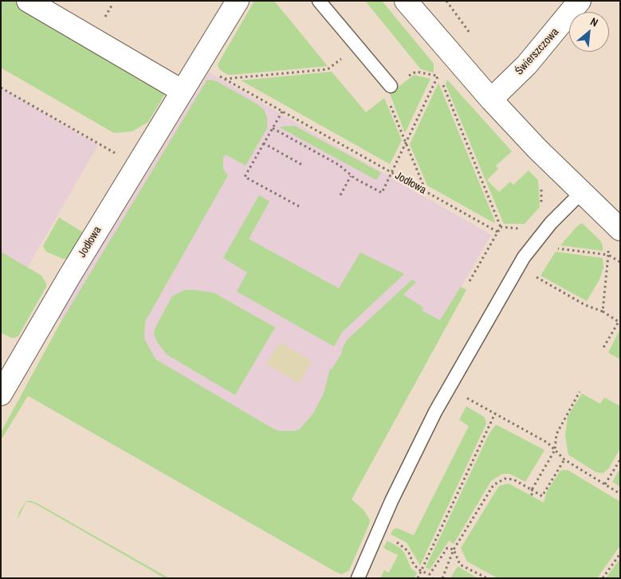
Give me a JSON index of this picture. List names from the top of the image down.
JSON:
{
  "streets": {
    "street": ["Świerszczowa", "Jodłowa"]
  },
  "north": "top right"
}
